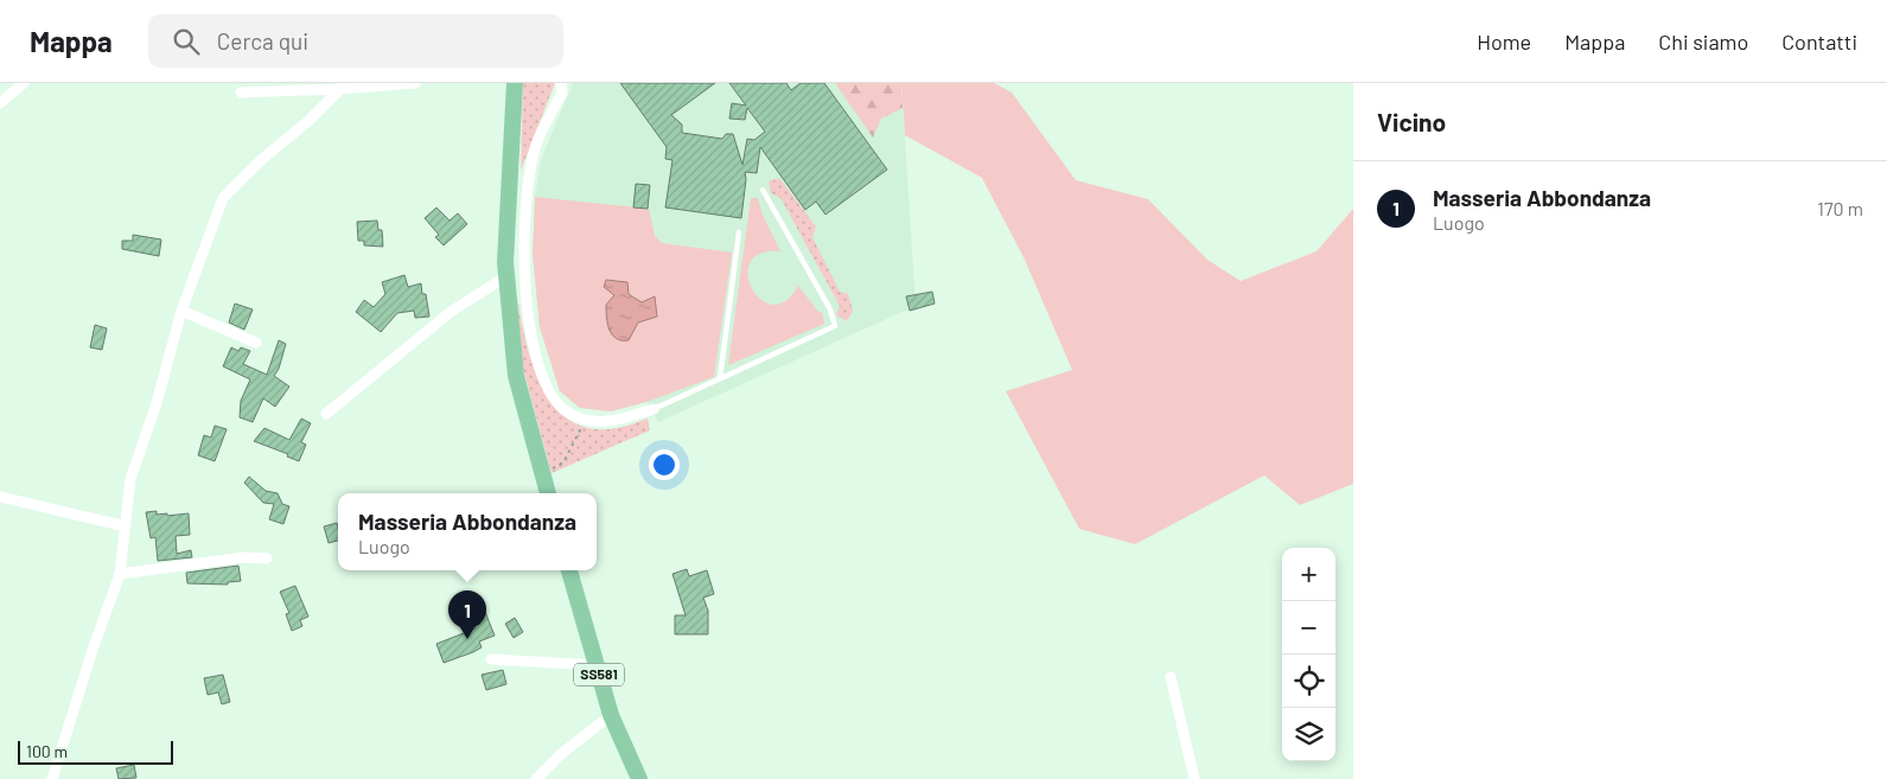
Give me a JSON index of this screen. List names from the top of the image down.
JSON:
{
  "streets": {
    "main road": ["SS581"]
  },
  "scale_bar": "100 m",
  "page": {
    "header": "Mappa",
    "search": "Cerca qui",
    "nav": [
      "Home",
      "Mappa",
      "Chi siamo",
      "Contatti"
    ],
    "heading": "Vicino",
    "list": [
      {
        "mark": "1",
        "name": "Masseria Abbondanza",
        "note": "Luogo",
        "value": "170 m"
      }
    ],
    "popup": ["Masseria Abbondanza", "Luogo"],
    "map_buttons": ["+", "−"],
    "pins": "1",
    "scale": "100 m"
  }
}
